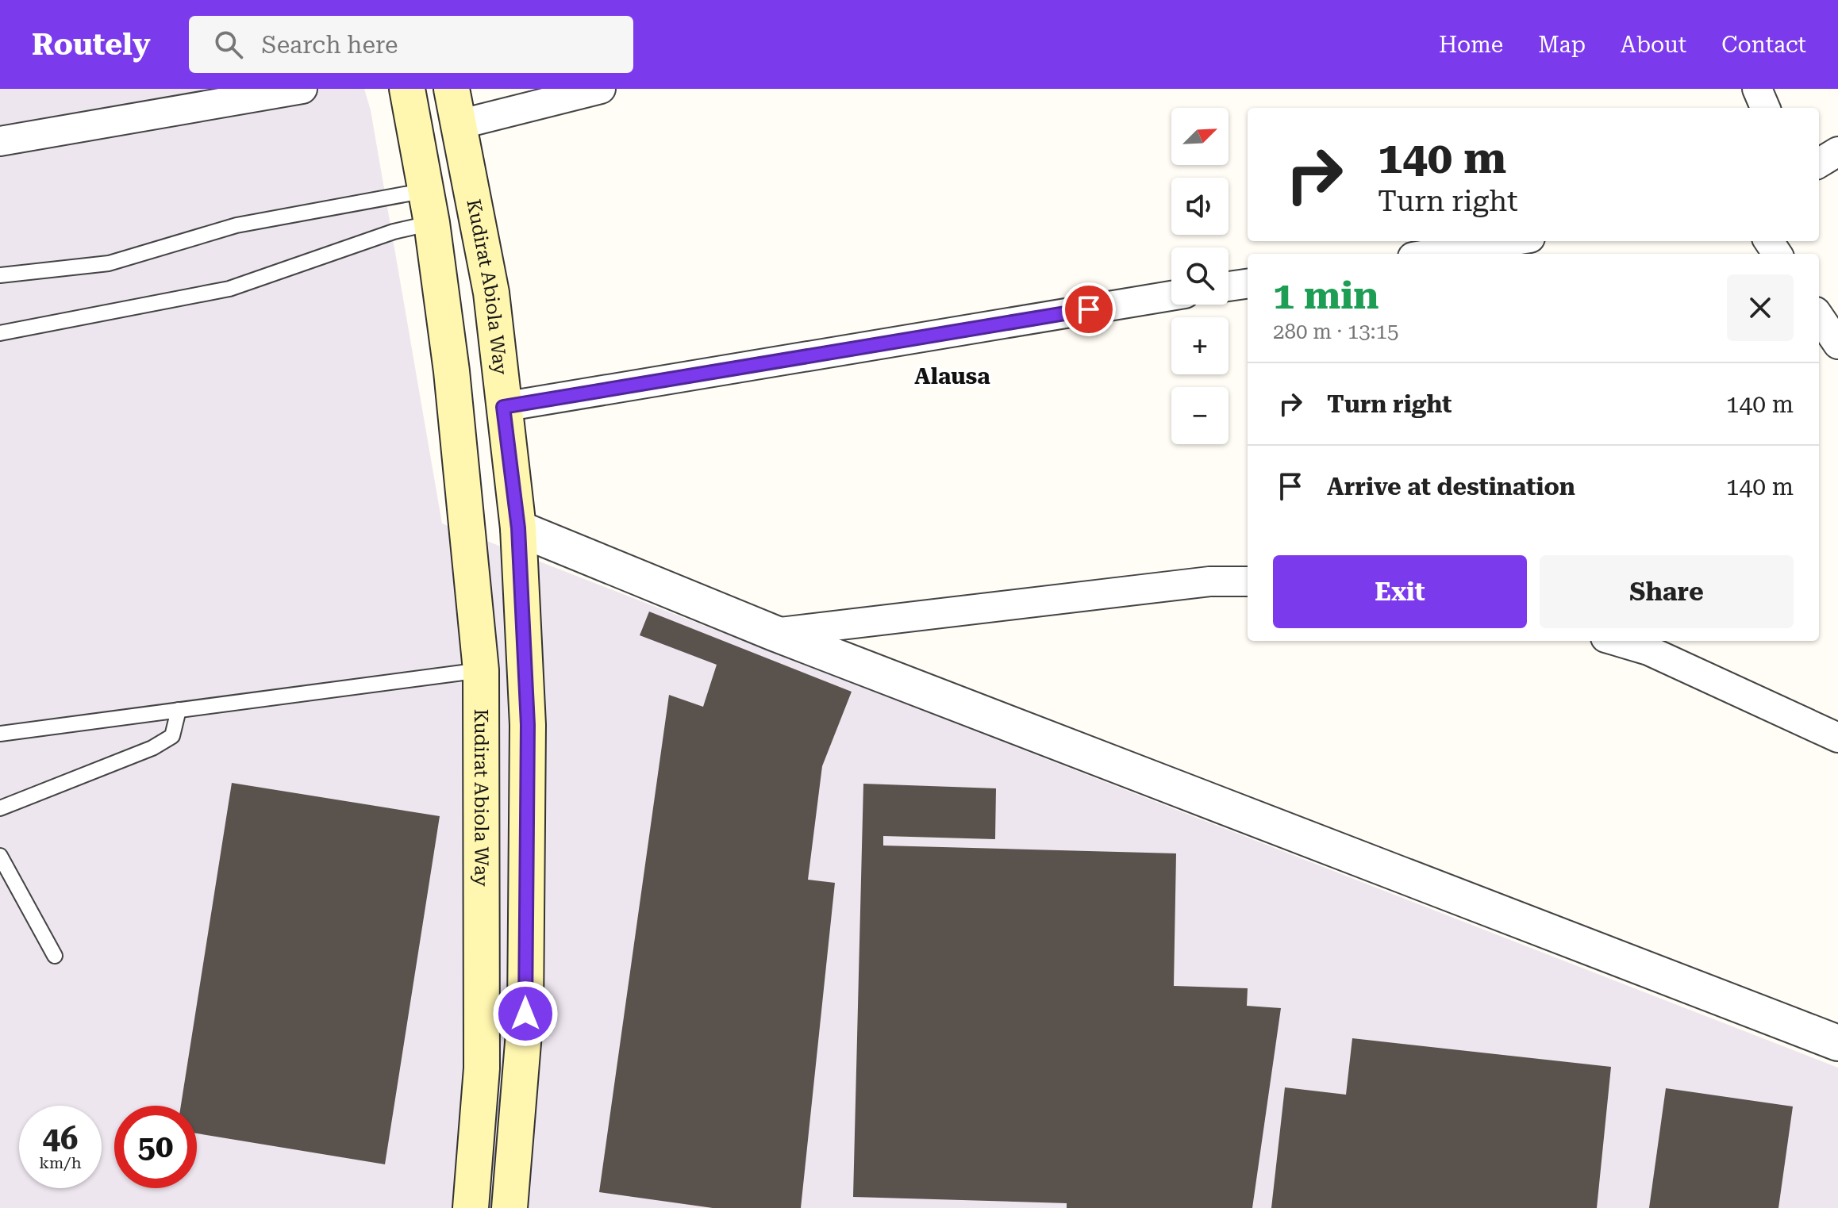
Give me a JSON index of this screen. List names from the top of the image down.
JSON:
{
  "streets": {
    "main road": ["Kudirat Abiola Way"]
  },
  "districts": ["Alausa"],
  "north": "top right",
  "page": {
    "header": "Routely",
    "search": "Search here",
    "nav": [
      "Home",
      "Map",
      "About",
      "Contact"
    ],
    "map_buttons": ["+", "−"],
    "turn": ["140 m", "Turn right"],
    "heading": ["1 min", "280 m · 13:15"],
    "list": [
      {
        "name": "Turn right",
        "value": "140 m"
      },
      {
        "name": "Arrive at destination",
        "value": "140 m"
      }
    ],
    "buttons": ["Exit", "Share"],
    "speed": "46 km/h",
    "limit": "50"
  }
}
